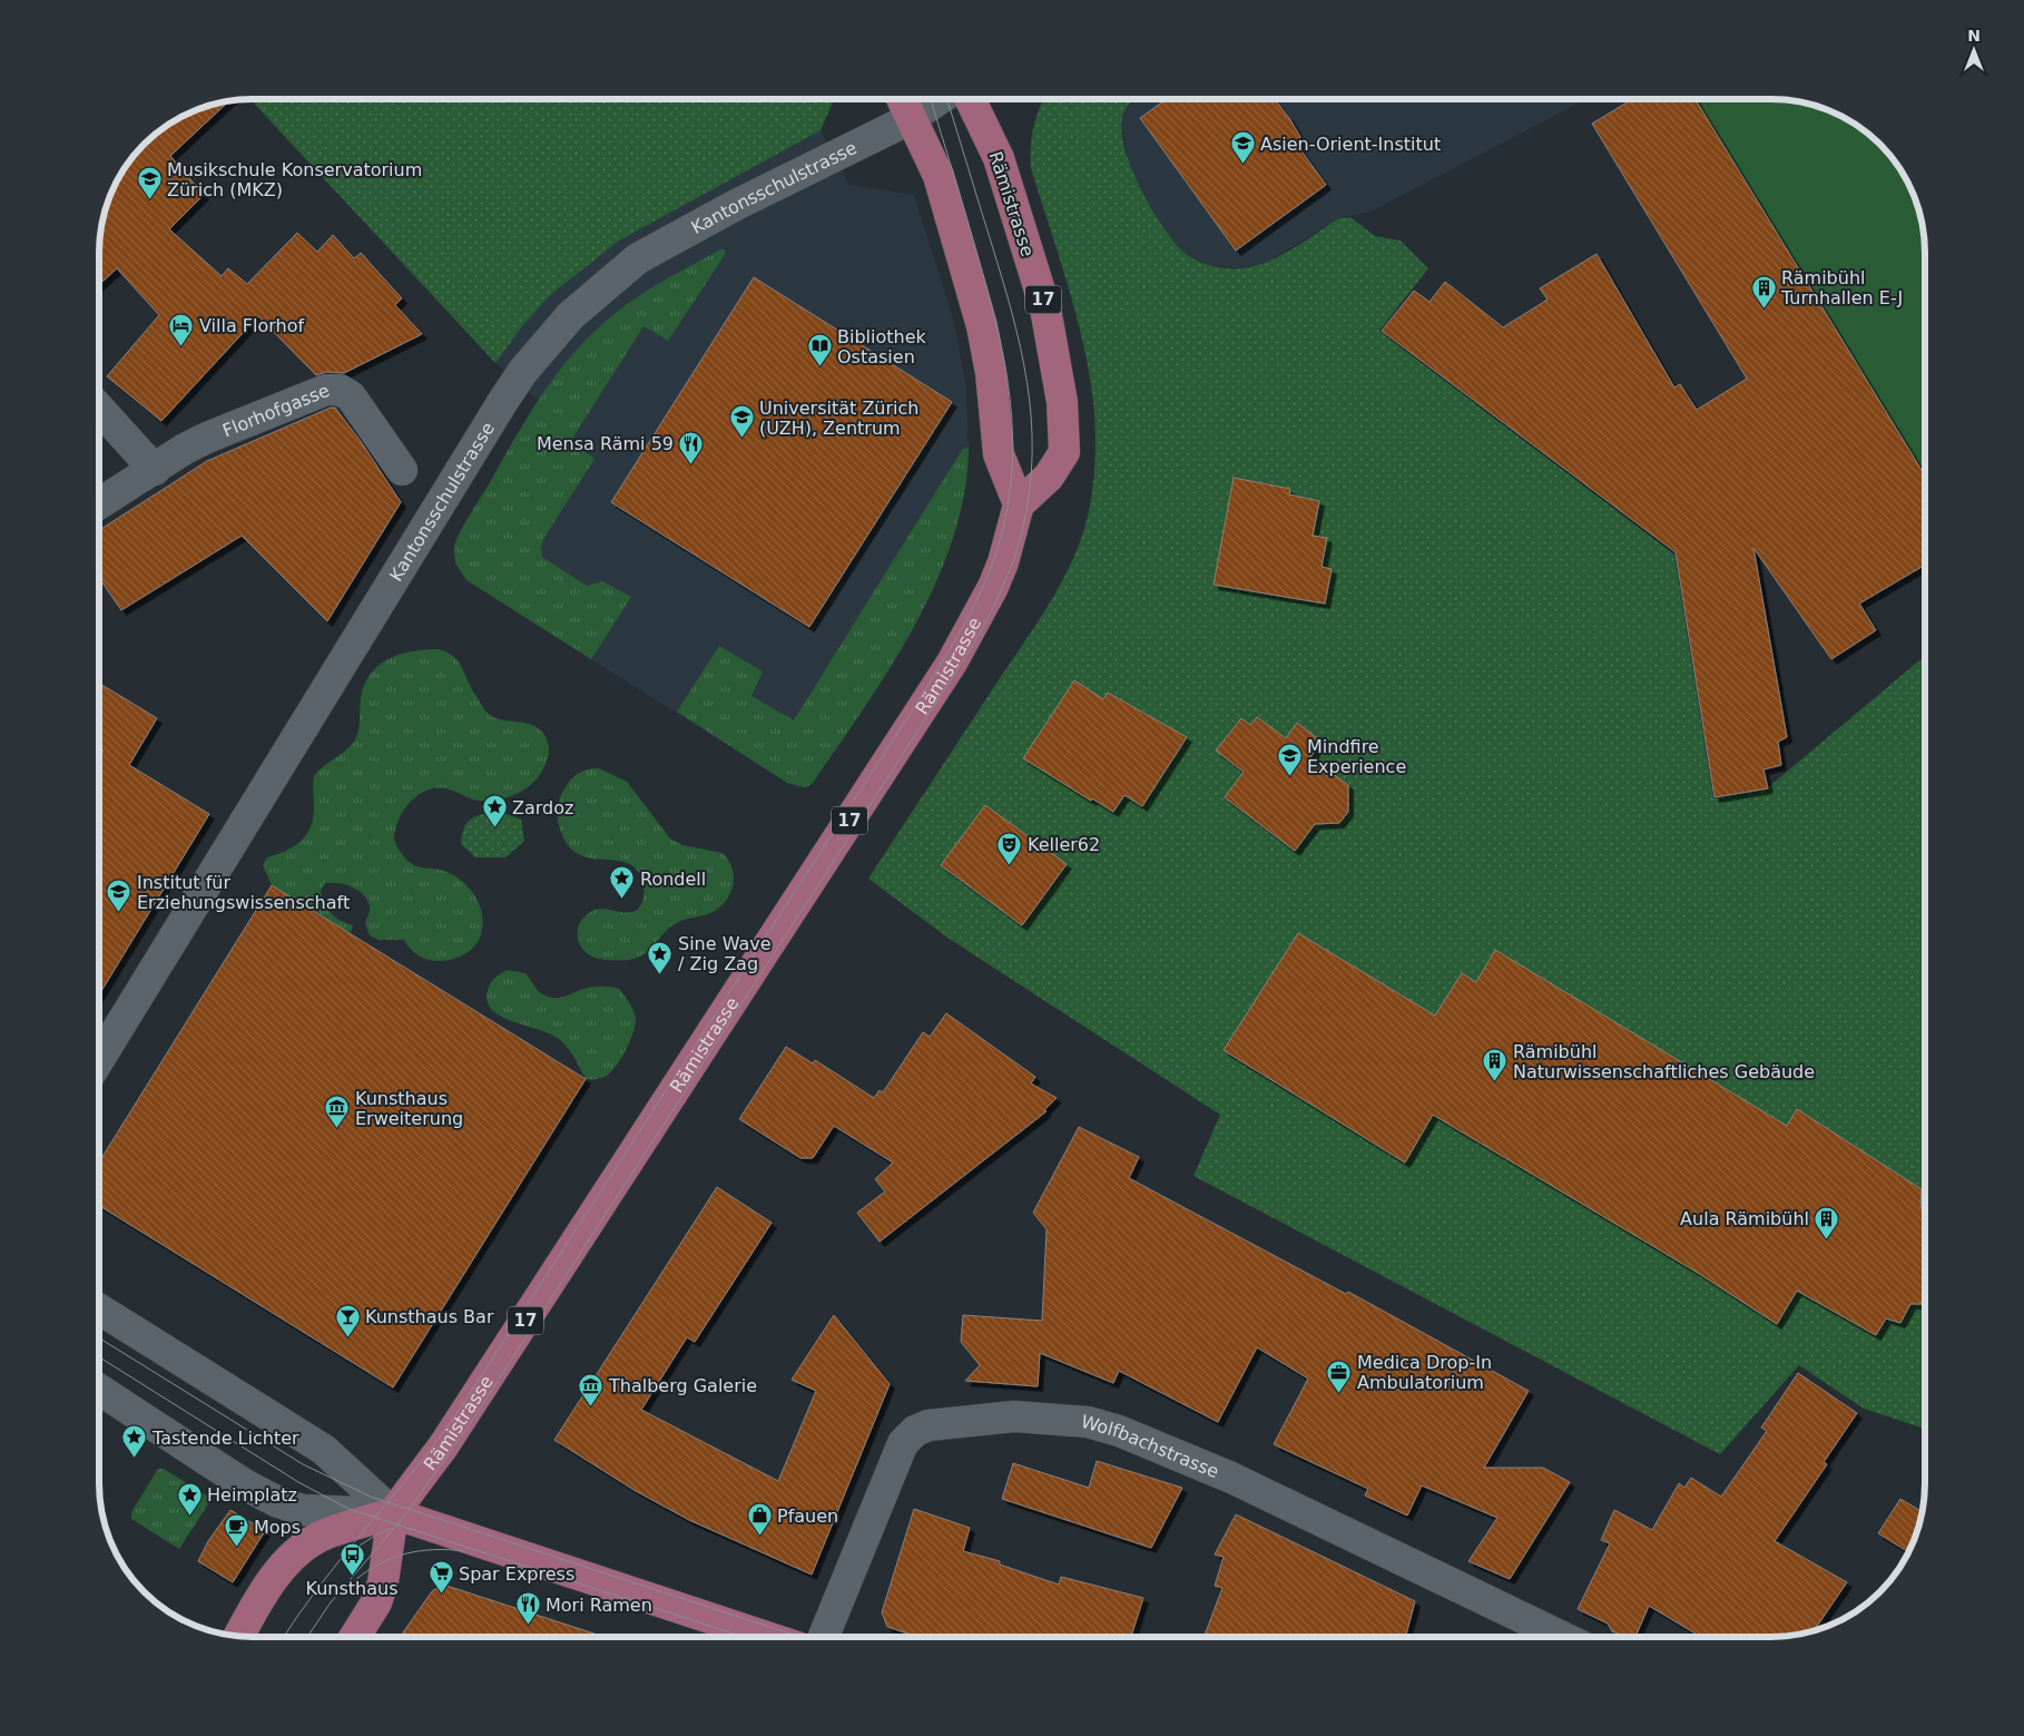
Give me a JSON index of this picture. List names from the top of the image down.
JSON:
{
  "streets": {
    "main road": ["Rämistrasse", "17"],
    "street": ["Kantonsschulstrasse", "Florhofgasse", "Wolfbachstrasse"]
  },
  "places": {
    "school or university": [
      "Asien-Orient-Institut",
      "Musikschule Konservatorium Zürich (MKZ)",
      "Universität Zürich (UZH), Zentrum",
      "Mindfire Experience",
      "Institut für Erziehungswissenschaft"
    ],
    "building": ["Rämibühl Turnhallen E-J", "Rämibühl Naturwissenschaftliches Gebäude", "Aula Rämibühl"],
    "hotel": ["Villa Florhof"],
    "library": ["Bibliothek Ostasien"],
    "restaurant": ["Mensa Rämi 59", "Mori Ramen"],
    "place": [
      "Zardoz",
      "Rondell",
      "Sine Wave / Zig Zag",
      "Tastende Lichter",
      "Heimplatz"
    ],
    "theatre": ["Keller62"],
    "museum": ["Kunsthaus Erweiterung", "Thalberg Galerie"],
    "bar": ["Kunsthaus Bar"],
    "office": ["Medica Drop-In Ambulatorium"],
    "shop": ["Pfauen"],
    "cafe": ["Mops"],
    "bus stop": ["Kunsthaus"],
    "supermarket": ["Spar Express"]
  },
  "north": "top"
}
